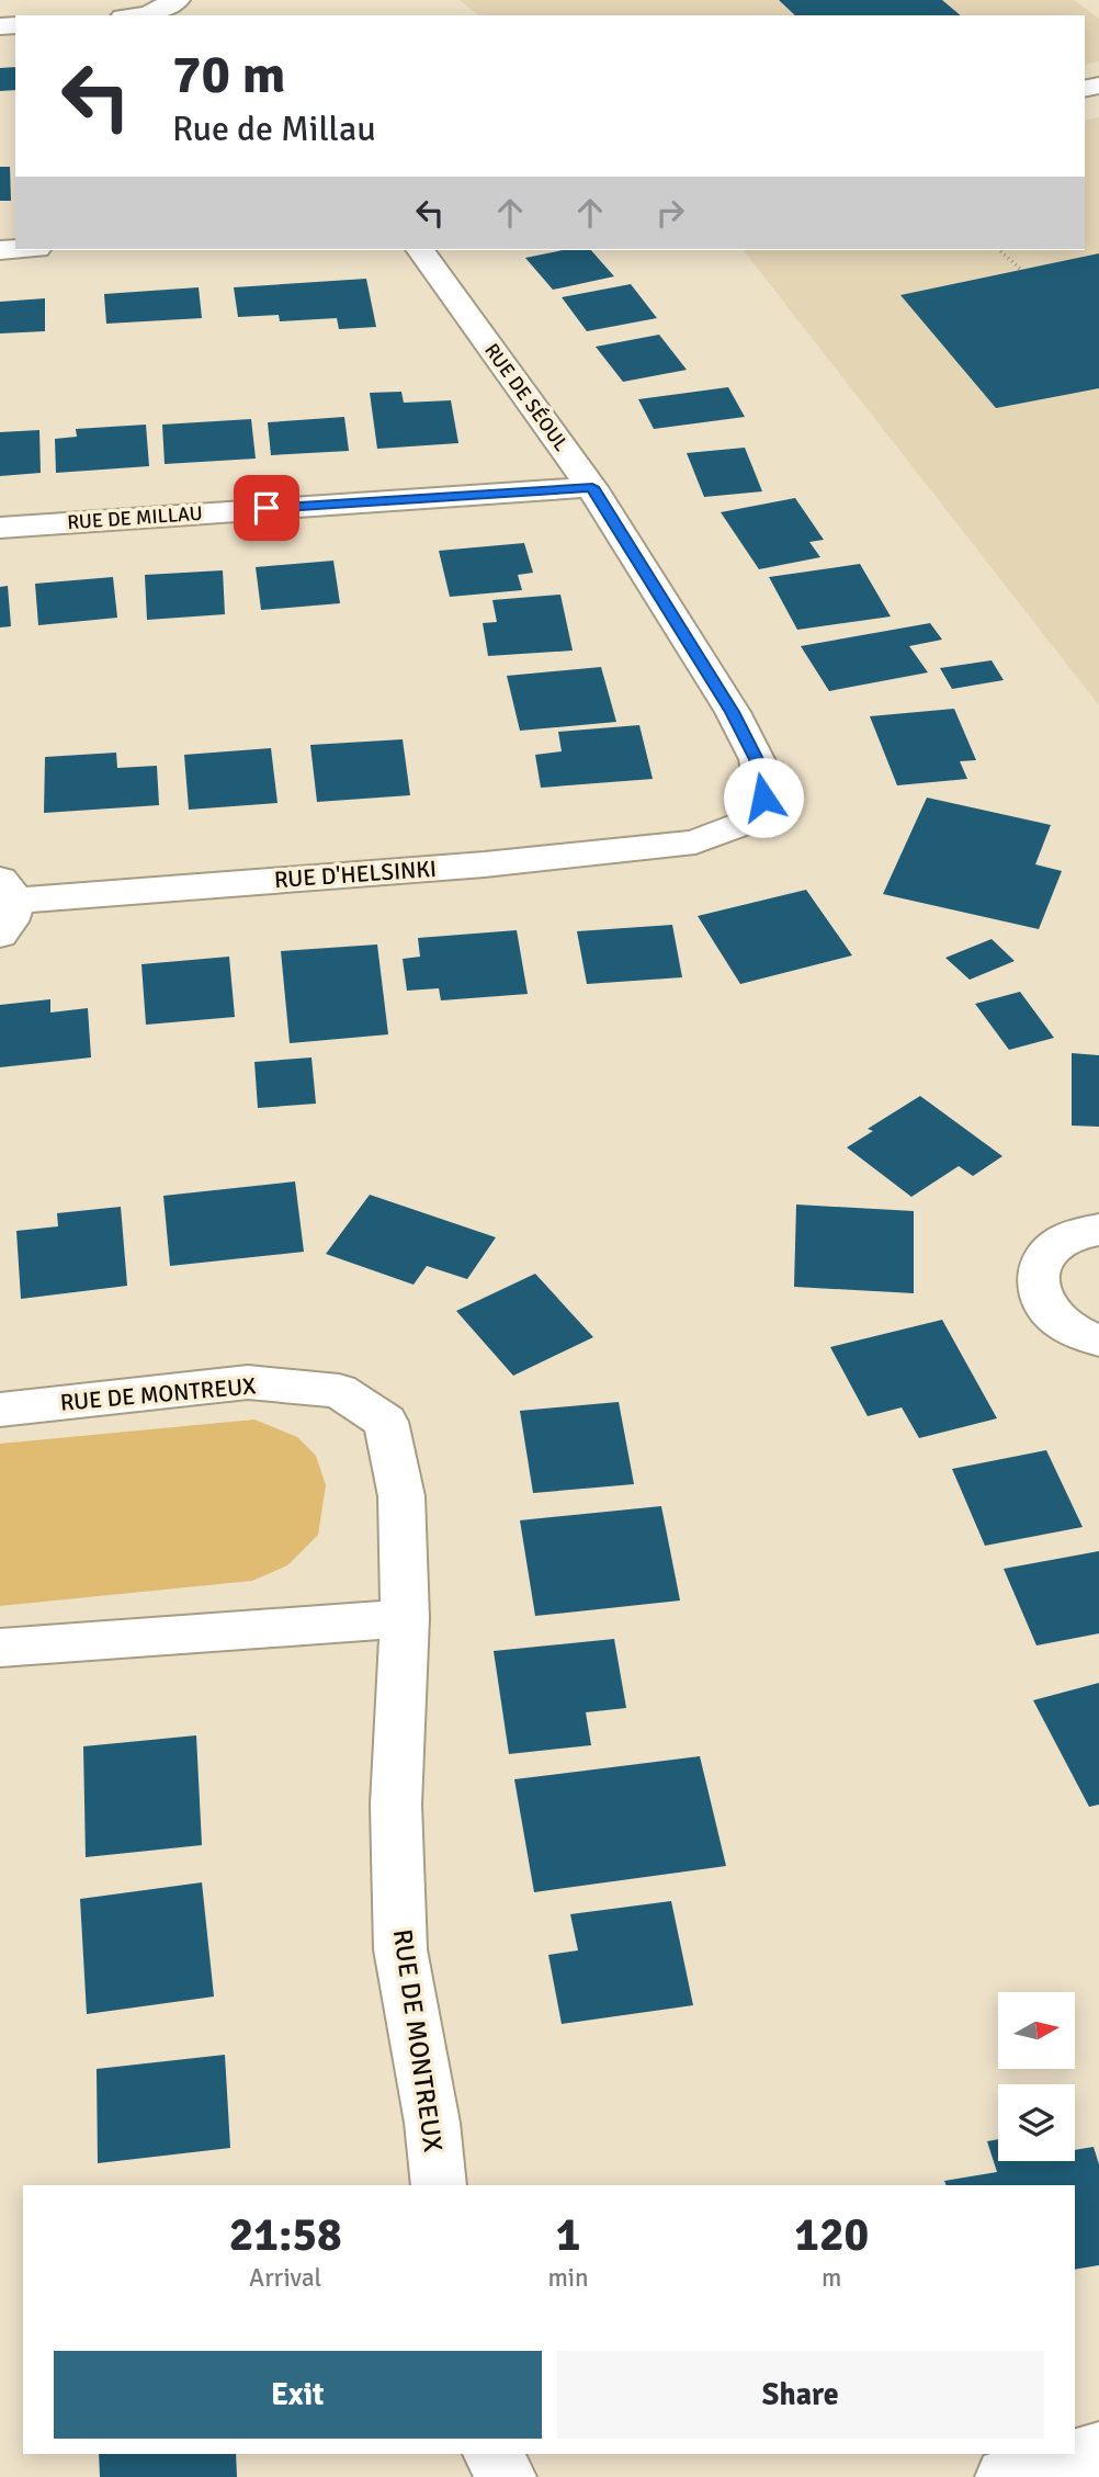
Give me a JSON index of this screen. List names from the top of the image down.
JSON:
{
  "streets": {
    "street": [
      "RUE DE SÉOUL",
      "RUE DE MILLAU",
      "RUE D'HELSINKI",
      "RUE DE MONTREUX"
    ]
  },
  "crossings": [
    ["RUE DE SÉOUL", "RUE DE MILLAU"],
    ["RUE DE SÉOUL", "RUE D'HELSINKI"]
  ],
  "north": "right",
  "page": {
    "turn": ["70 m", "Rue de Millau"],
    "eta": [
      "21:58",
      "Arrival",
      "1",
      "min",
      "120",
      "m"
    ],
    "buttons": ["Exit", "Share"]
  }
}
